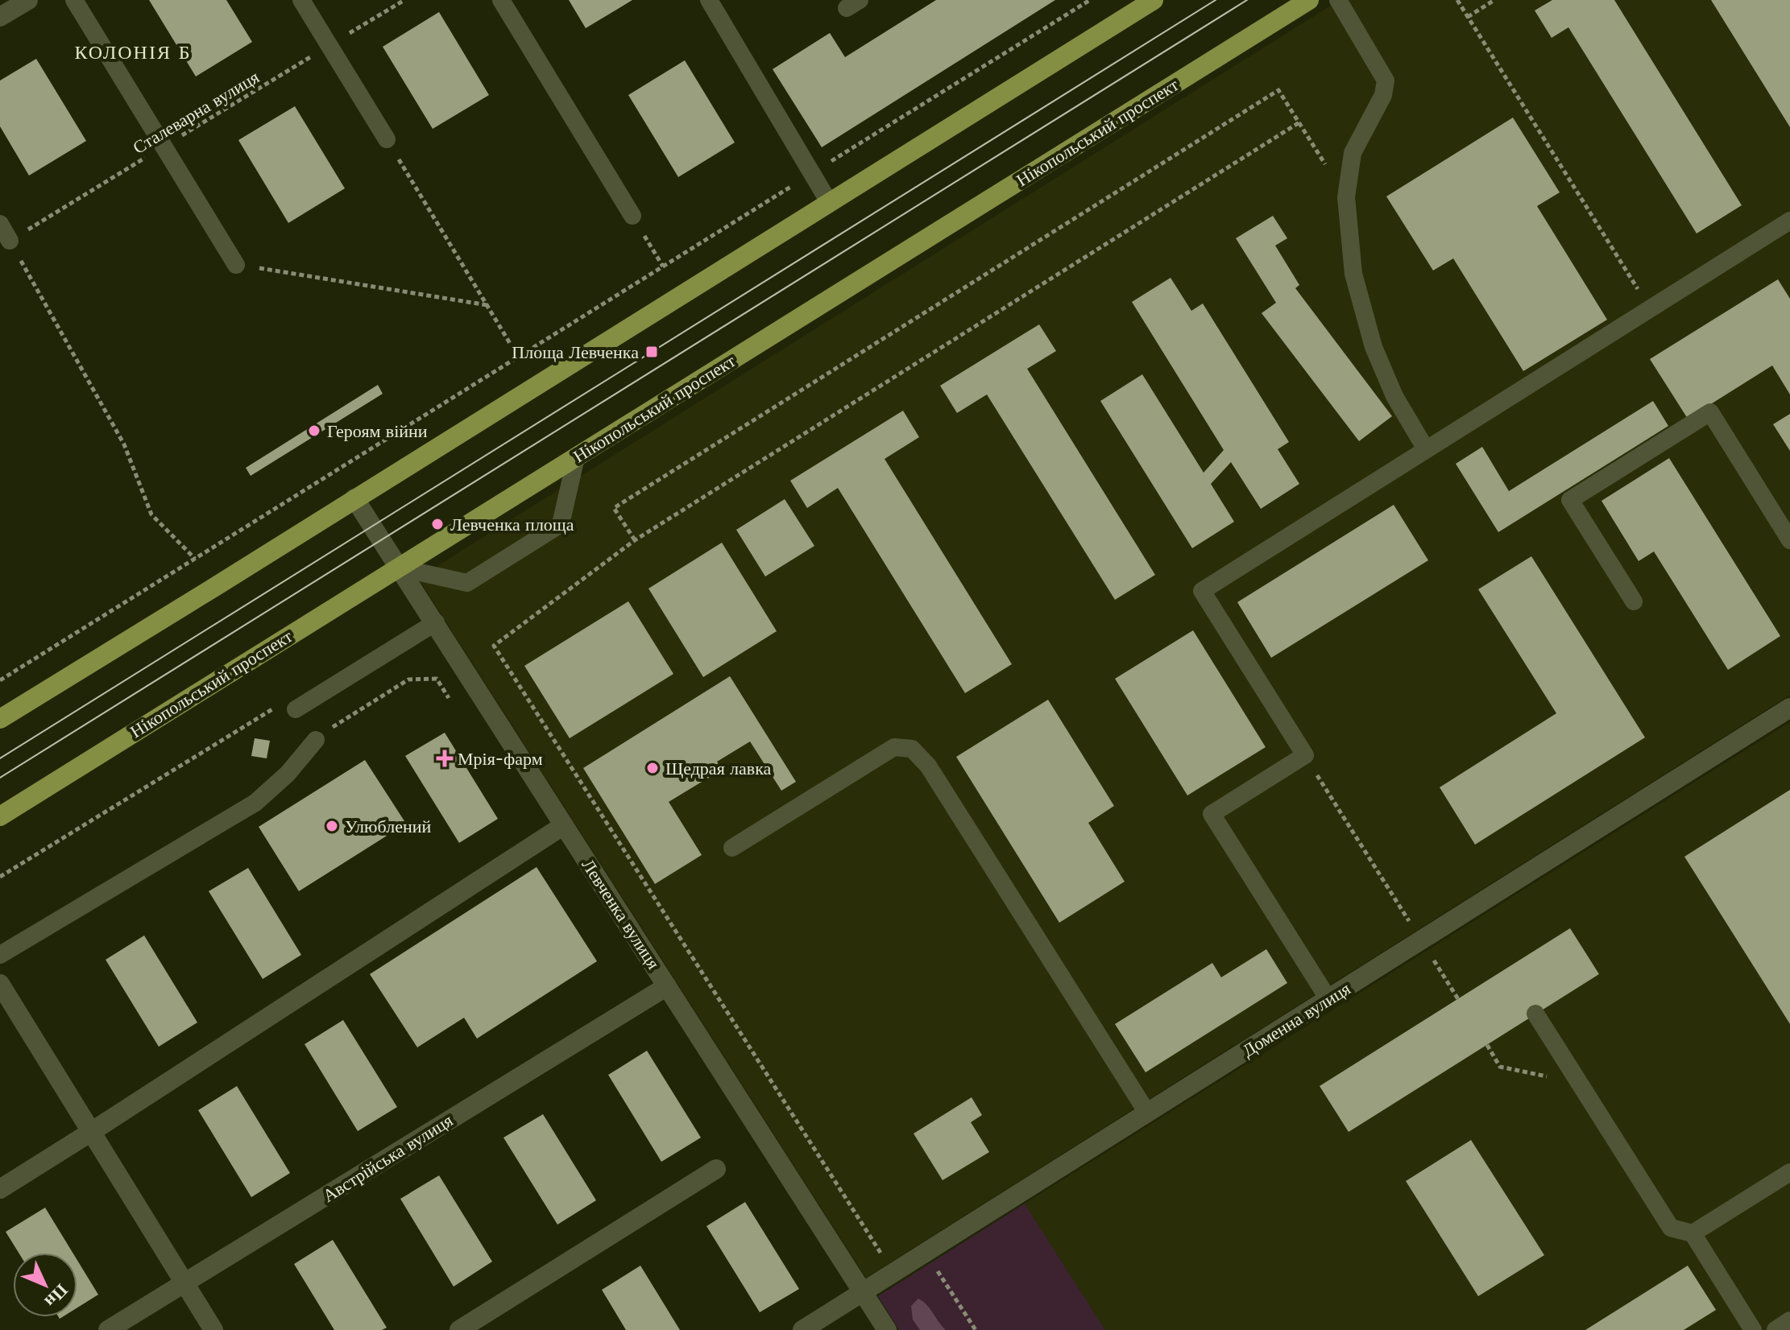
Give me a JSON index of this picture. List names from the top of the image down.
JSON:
{
  "streets": {
    "main road": ["Нікопольський проспект"],
    "street": ["Левченка вулиця", "Доменна вулиця", "Австрійська вулиця"],
    "path": ["Сталеварна вулиця"]
  },
  "crossings": [
    ["Нікопольський проспект", "Левченка вулиця"],
    ["Левченка вулиця", "Доменна вулиця"],
    ["Левченка вулиця", "Австрійська вулиця"]
  ],
  "districts": ["КОЛОНІЯ Б"],
  "places": {
    "transit": ["Площа Левченка"],
    "other": [
      "Героям війни",
      "Левченка площа",
      "Щедрая лавка",
      "Улюблений"
    ],
    "health": ["Мрія-фарм"]
  },
  "north": "bottom right"
}
